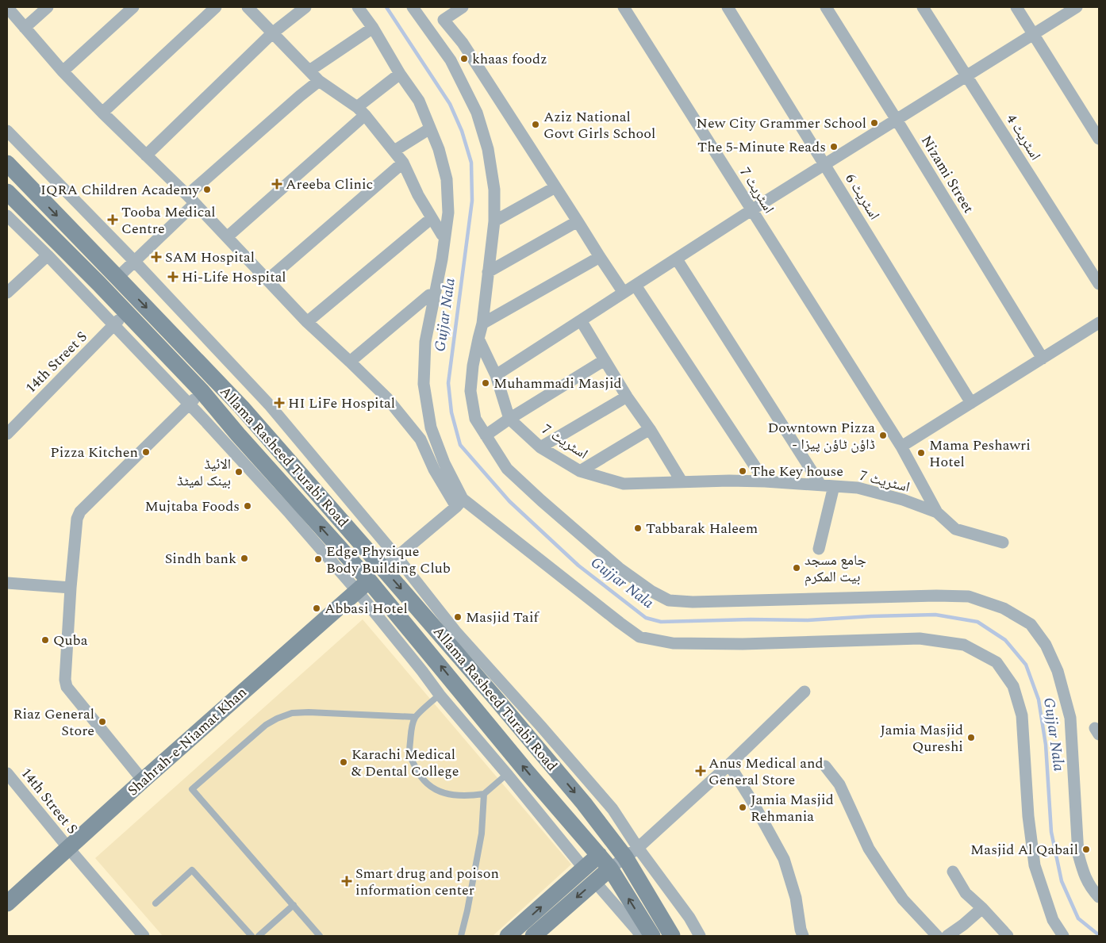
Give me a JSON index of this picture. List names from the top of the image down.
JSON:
{
  "streets": {
    "main road": ["Allama Rasheed Turabi Road", "Shahrah-e-Niamat Khan"],
    "street": [
      "اسٹریٹ 4",
      "Nizami Street",
      "اسٹریٹ 7",
      "اسٹریٹ 6",
      "14th Street S"
    ]
  },
  "crossings": [
    ["14th Street S", "Allama Rasheed Turabi Road"],
    ["14th Street S", "Shahrah-e-Niamat Khan"],
    ["Allama Rasheed Turabi Road", "Shahrah-e-Niamat Khan"]
  ],
  "water": ["Gujjar Nala"],
  "places": {
    "other": [
      "khaas foodz",
      "New City Grammer School",
      "Aziz National Govt Girls School",
      "The 5-Minute Reads",
      "IQRA Children Academy",
      "Muhammadi Masjid",
      "Downtown Pizza - ڈاؤن ٹاؤن پیزا",
      "Pizza Kitchen",
      "Mama Peshawri Hotel",
      "The Key house",
      "الائیڈ بینک لمیٹڈ",
      "Mujtaba Foods",
      "Tabbarak Haleem",
      "Sindh bank",
      "Edge Physique Body Building Club",
      "جامع مسجد بیت المکرم",
      "Abbasi Hotel",
      "Masjid Taif",
      "Quba",
      "Riaz General Store",
      "Jamia Masjid Qureshi",
      "Karachi Medical & Dental College",
      "Jamia Masjid Rehmania",
      "Masjid Al Qabail"
    ],
    "health": [
      "Areeba Clinic",
      "Tooba Medical Centre",
      "SAM Hospital",
      "Hi-Life Hospital",
      "HI LiFe Hospital",
      "Anus Medical and General Store",
      "Smart drug and poison information center"
    ]
  }
}
